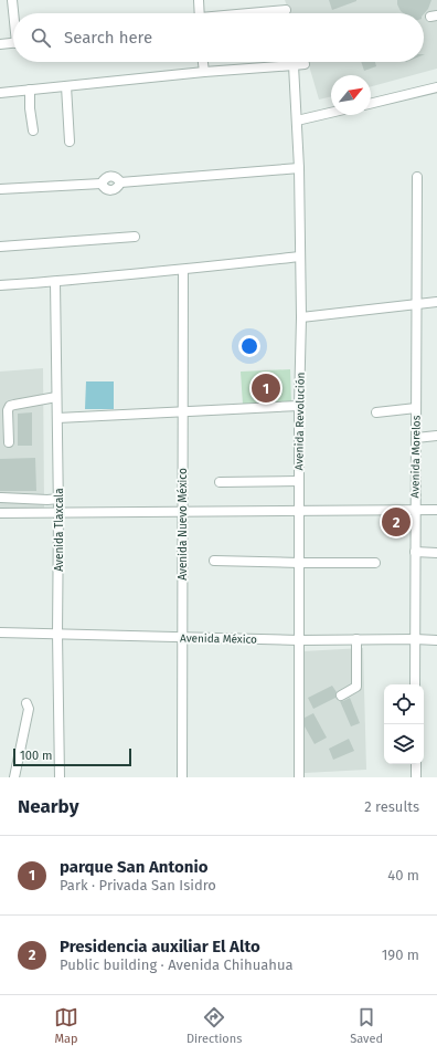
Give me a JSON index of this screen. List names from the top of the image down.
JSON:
{
  "streets": {
    "street": [
      "Avenida Revolución",
      "Avenida Morelos",
      "Avenida Nuevo México",
      "Avenida Tlaxcala",
      "Avenida México"
    ]
  },
  "crossings": [
    ["Avenida Revolución", "Avenida México"],
    ["Avenida Morelos", "Avenida México"],
    ["Avenida Nuevo México", "Avenida México"],
    ["Avenida Tlaxcala", "Avenida México"]
  ],
  "scale_bar": "100 m",
  "north": "top right",
  "page": {
    "search": "Search here",
    "pins": ["1", "2"],
    "scale": "100 m",
    "heading": ["Nearby", "2 results"],
    "list": [
      {
        "mark": "1",
        "name": "parque San Antonio",
        "note": "Park · Privada San Isidro",
        "value": "40 m"
      },
      {
        "mark": "2",
        "name": "Presidencia auxiliar El Alto",
        "note": "Public building · Avenida Chihuahua",
        "value": "190 m"
      }
    ],
    "nav": ["Map", "Directions", "Saved"]
  }
}
